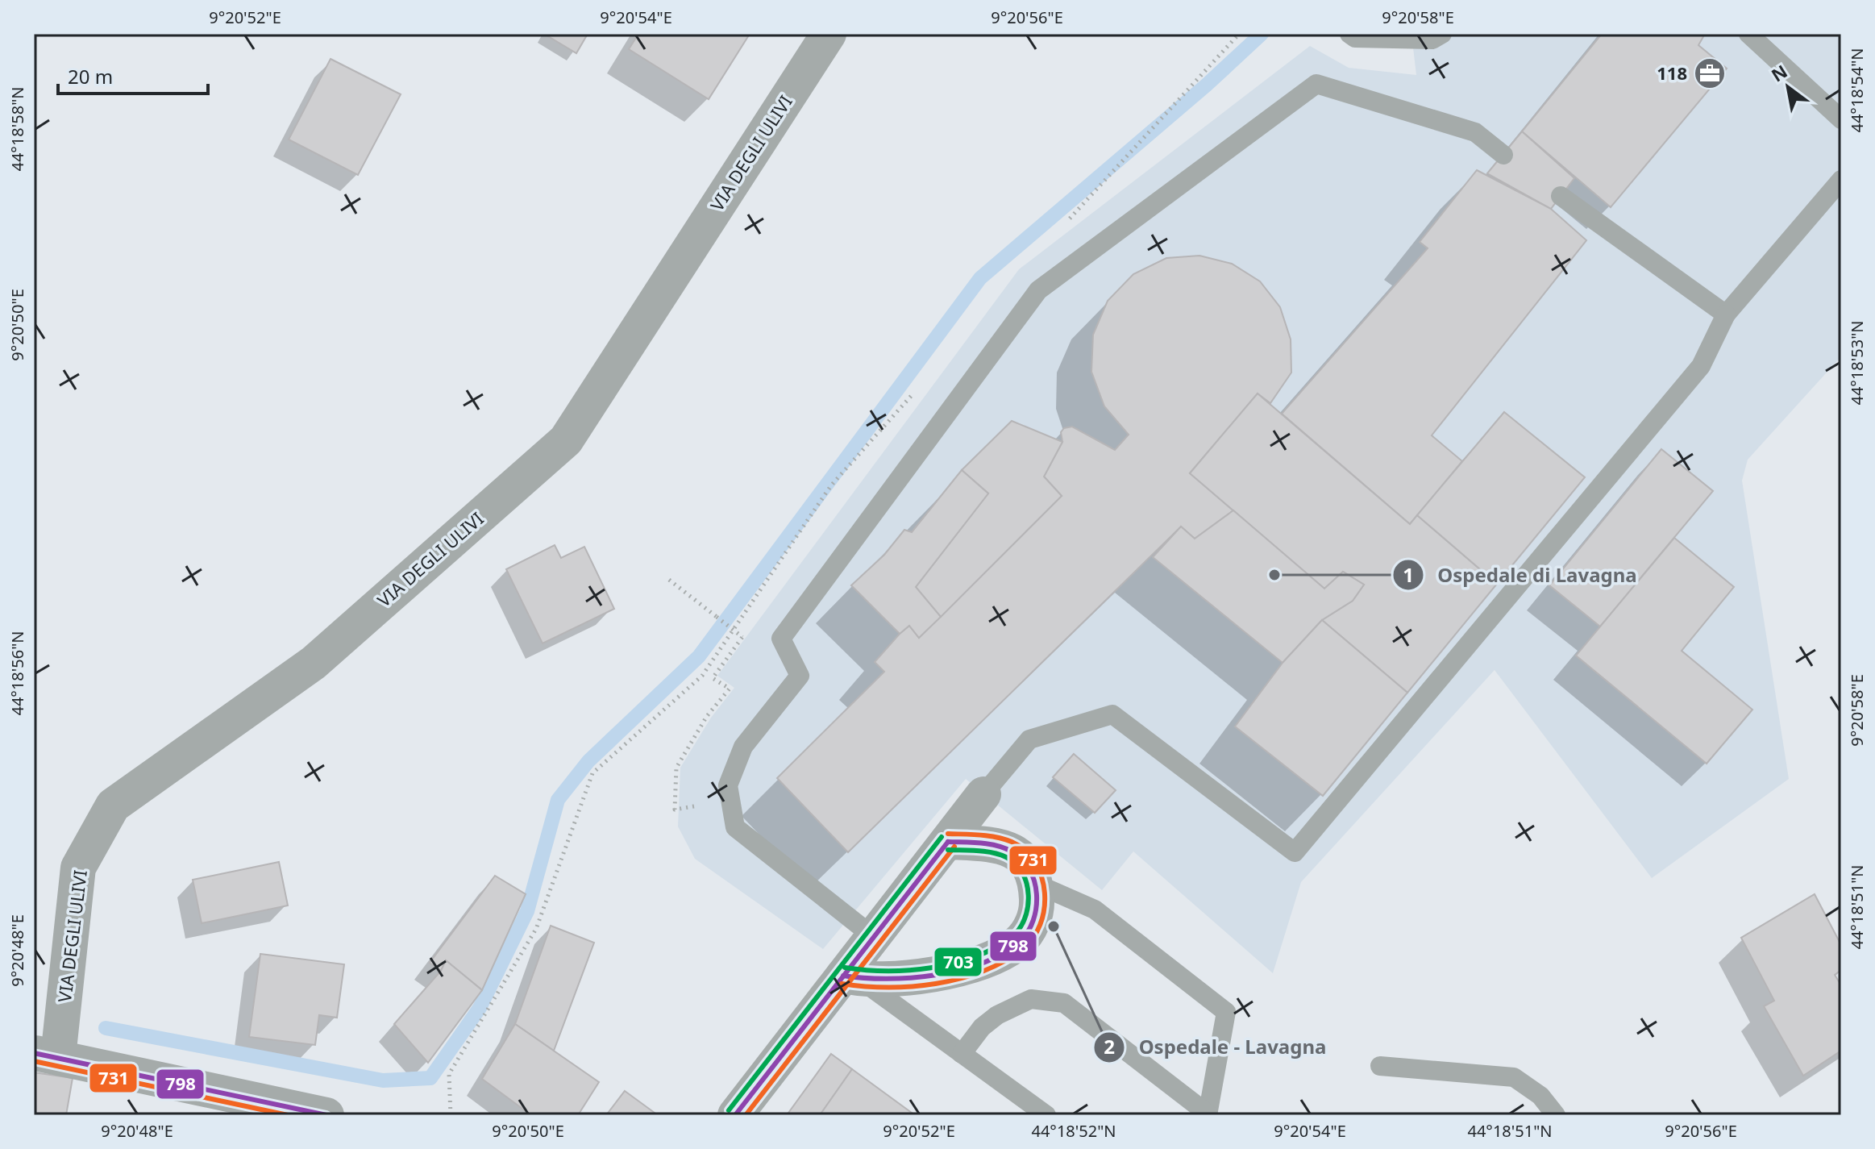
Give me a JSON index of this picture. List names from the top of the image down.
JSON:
{
  "streets": {
    "street": ["VIA DEGLI ULIVI"]
  },
  "places": {
    "office": ["118"],
    "other": ["Ospedale di Lavagna", "Ospedale - Lavagna"]
  },
  "lines": ["transit line 731", "transit line 703", "transit line 798"],
  "scale_bar": "20 m",
  "north": "top left",
  "coordinates": [
    "9°20'52\"E",
    "9°20'54\"E",
    "9°20'56\"E",
    "9°20'58\"E",
    "44°18'54\"N",
    "44°18'58\"N",
    "9°20'50\"E",
    "44°18'53\"N",
    "44°18'56\"N",
    "44°18'51\"N",
    "9°20'48\"E",
    "44°18'52\"N"
  ]
}
